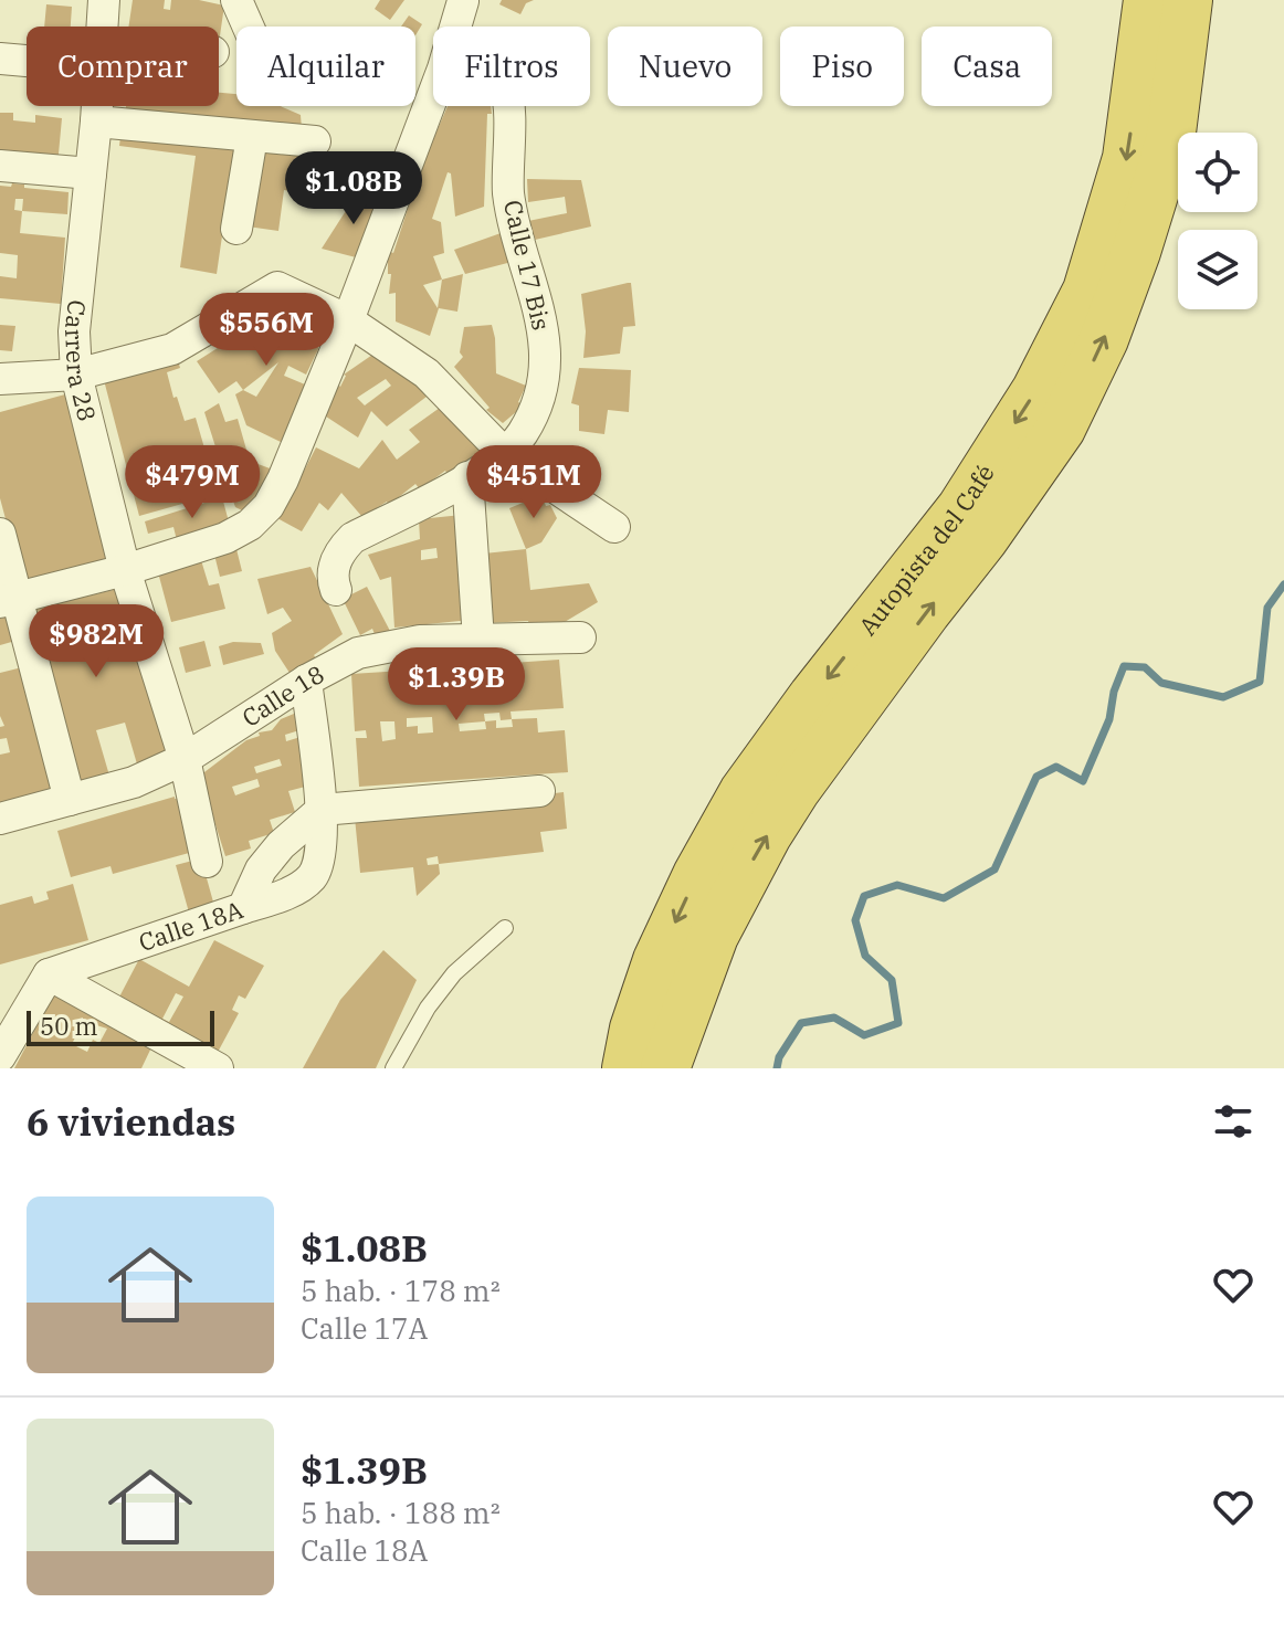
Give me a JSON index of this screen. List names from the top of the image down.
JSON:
{
  "streets": {
    "highway": ["Autopista del Café"],
    "street": [
      "Calle 17 Bis",
      "Carrera 28",
      "Calle 18",
      "Calle 18A"
    ]
  },
  "crossings": [
    ["Carrera 28", "Calle 18"]
  ],
  "scale_bar": "50 m",
  "page": {
    "chip": [
      "Comprar",
      "Alquilar",
      "Filtros",
      "Nuevo",
      "Piso",
      "Casa"
    ],
    "price": [
      "$1.08B",
      "$556M",
      "$479M",
      "$451M",
      "$982M",
      "$1.39B"
    ],
    "scale": "50 m",
    "heading": "6 viviendas",
    "list": [
      {
        "name": "$1.08B",
        "note": "5 hab. · 178 m² · Calle 17A"
      },
      {
        "name": "$1.39B",
        "note": "5 hab. · 188 m² · Calle 18A"
      }
    ]
  }
}
